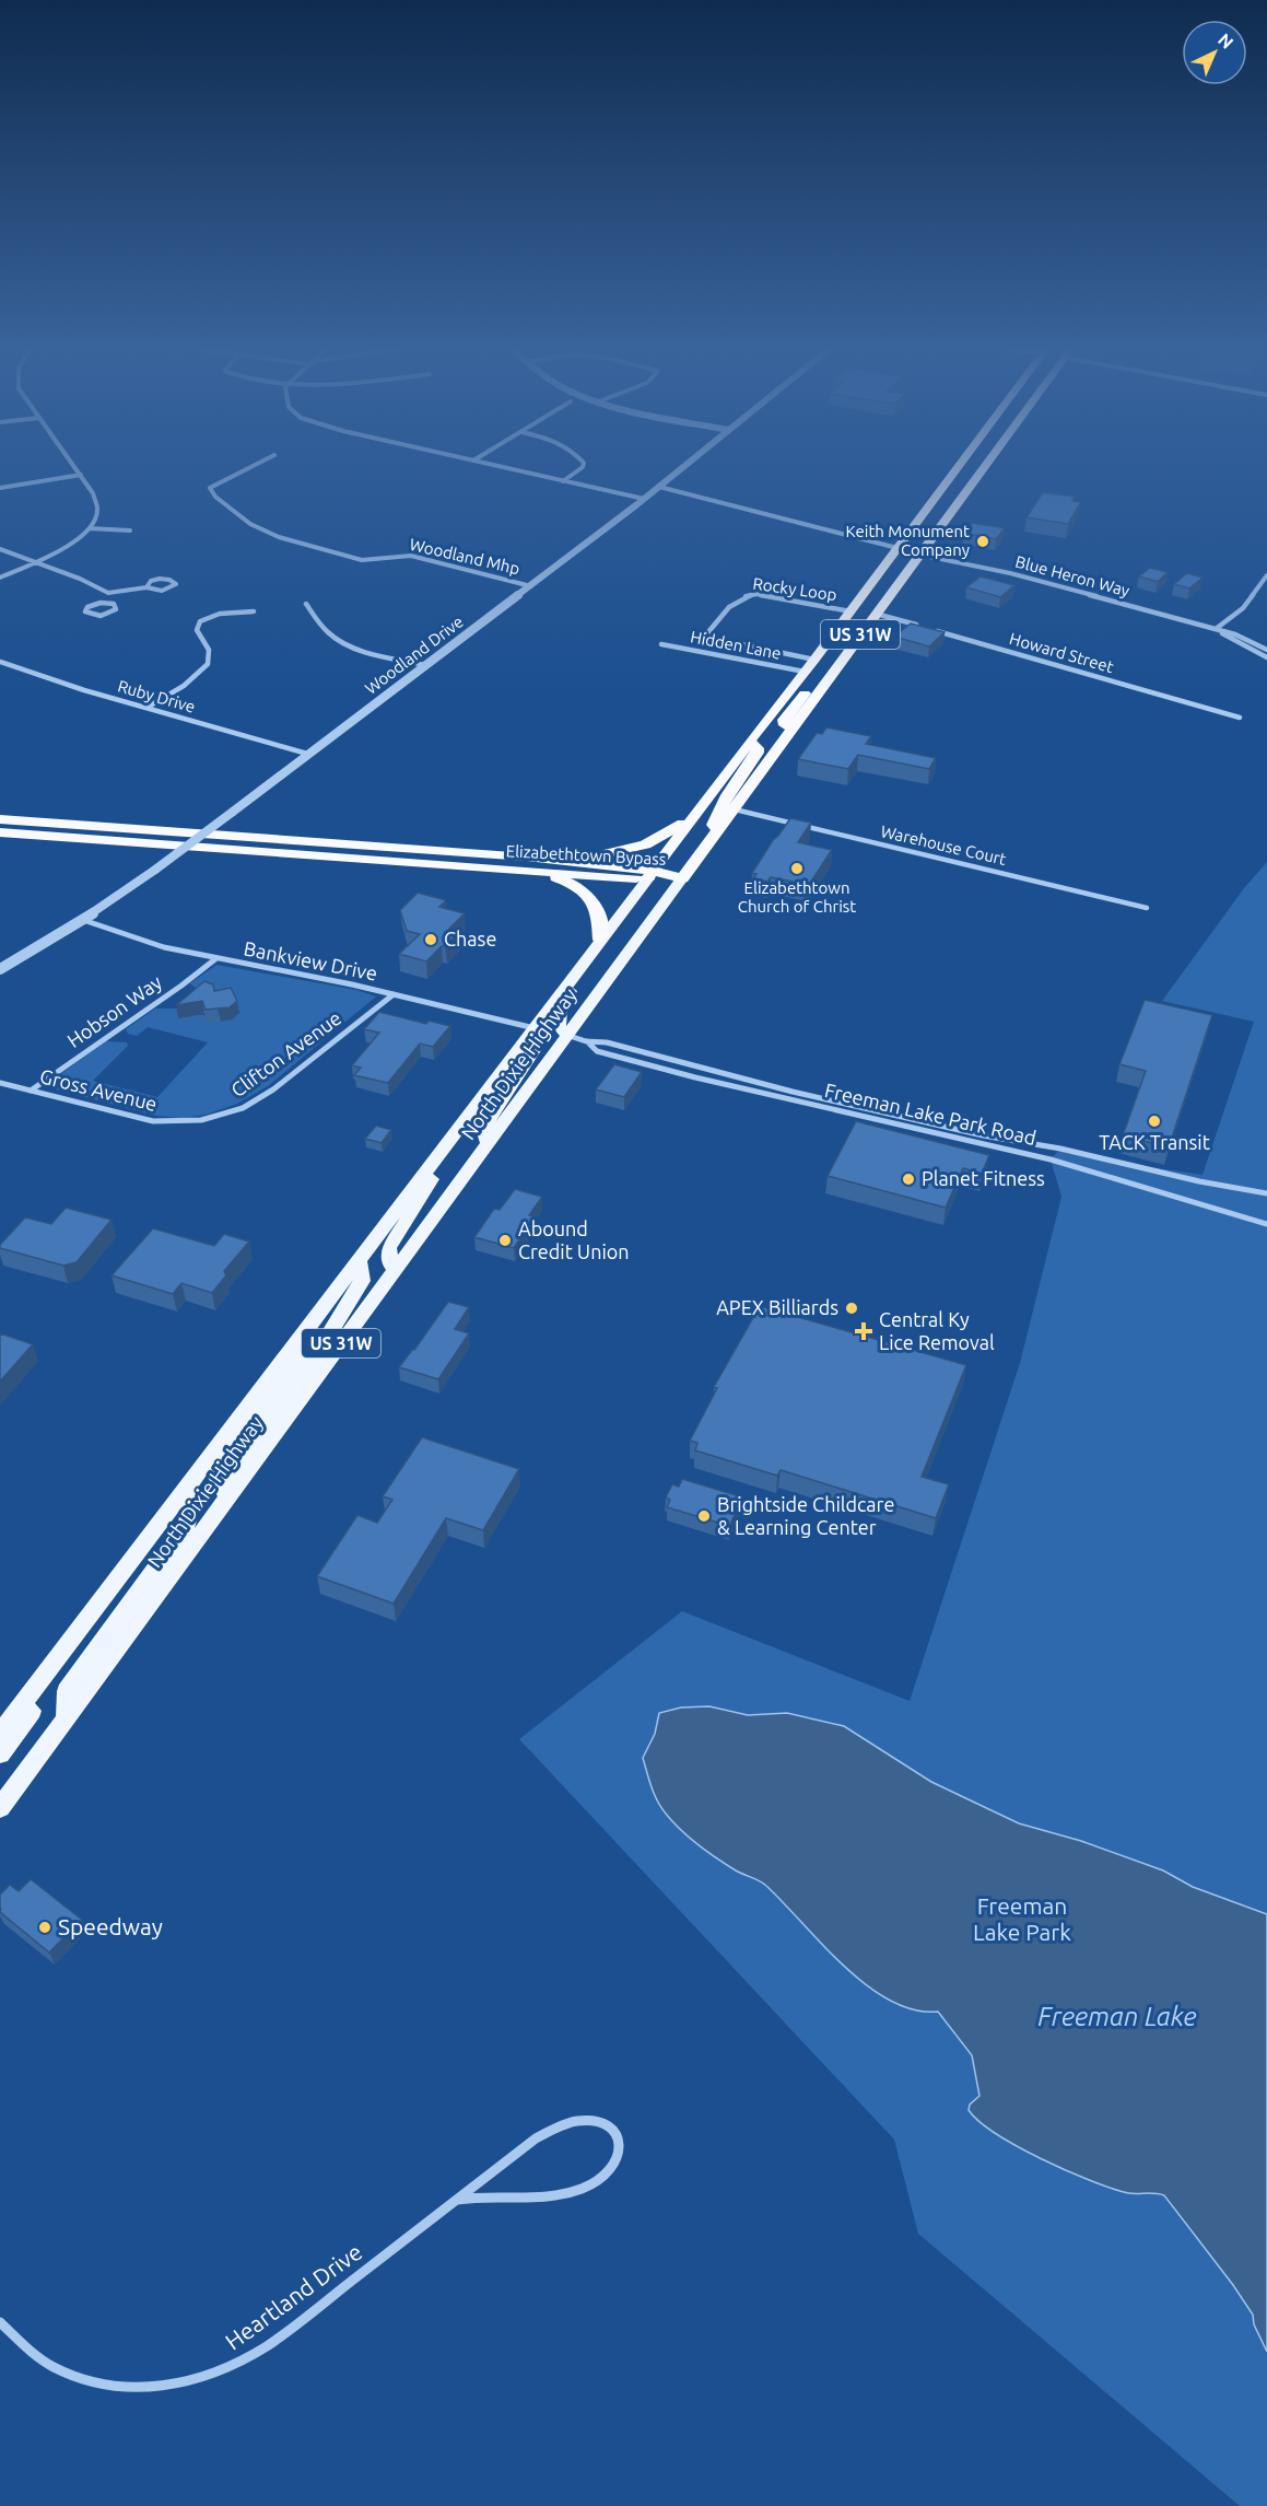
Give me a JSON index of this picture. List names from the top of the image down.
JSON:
{
  "streets": {
    "highway": ["US 31W", "Elizabethtown Bypass", "North Dixie Highway"],
    "street": [
      "Woodland Mhp",
      "Blue Heron Way",
      "Rocky Loop",
      "Hidden Lane",
      "Howard Street",
      "Woodland Drive",
      "Ruby Drive",
      "Warehouse Court",
      "Bankview Drive",
      "Hobson Way",
      "Clifton Avenue",
      "Gross Avenue",
      "Freeman Lake Park Road",
      "Heartland Drive"
    ]
  },
  "crossings": [
    ["Woodland Mhp", "Woodland Drive"],
    ["Blue Heron Way", "North Dixie Highway"],
    ["Rocky Loop", "US 31W"],
    ["US 31W", "Hidden Lane"],
    ["US 31W", "Elizabethtown Bypass"],
    ["US 31W", "North Dixie Highway"],
    ["Woodland Drive", "Ruby Drive"],
    ["Woodland Drive", "Bankview Drive"],
    ["Warehouse Court", "North Dixie Highway"],
    ["Elizabethtown Bypass", "North Dixie Highway"],
    ["Bankview Drive", "Hobson Way"],
    ["Bankview Drive", "Clifton Avenue"],
    ["Bankview Drive", "North Dixie Highway"],
    ["Hobson Way", "Gross Avenue"],
    ["Clifton Avenue", "Gross Avenue"],
    ["North Dixie Highway", "Freeman Lake Park Road"]
  ],
  "water": ["Freeman Lake"],
  "parks": ["Freeman Lake Park"],
  "places": {
    "other": [
      "Keith Monument Company",
      "Elizabethtown Church of Christ",
      "Chase",
      "TACK Transit",
      "Planet Fitness",
      "Abound Credit Union",
      "APEX Billiards",
      "Brightside Childcare & Learning Center",
      "Speedway"
    ],
    "health": ["Central Ky Lice Removal"]
  },
  "north": "top right"
}
